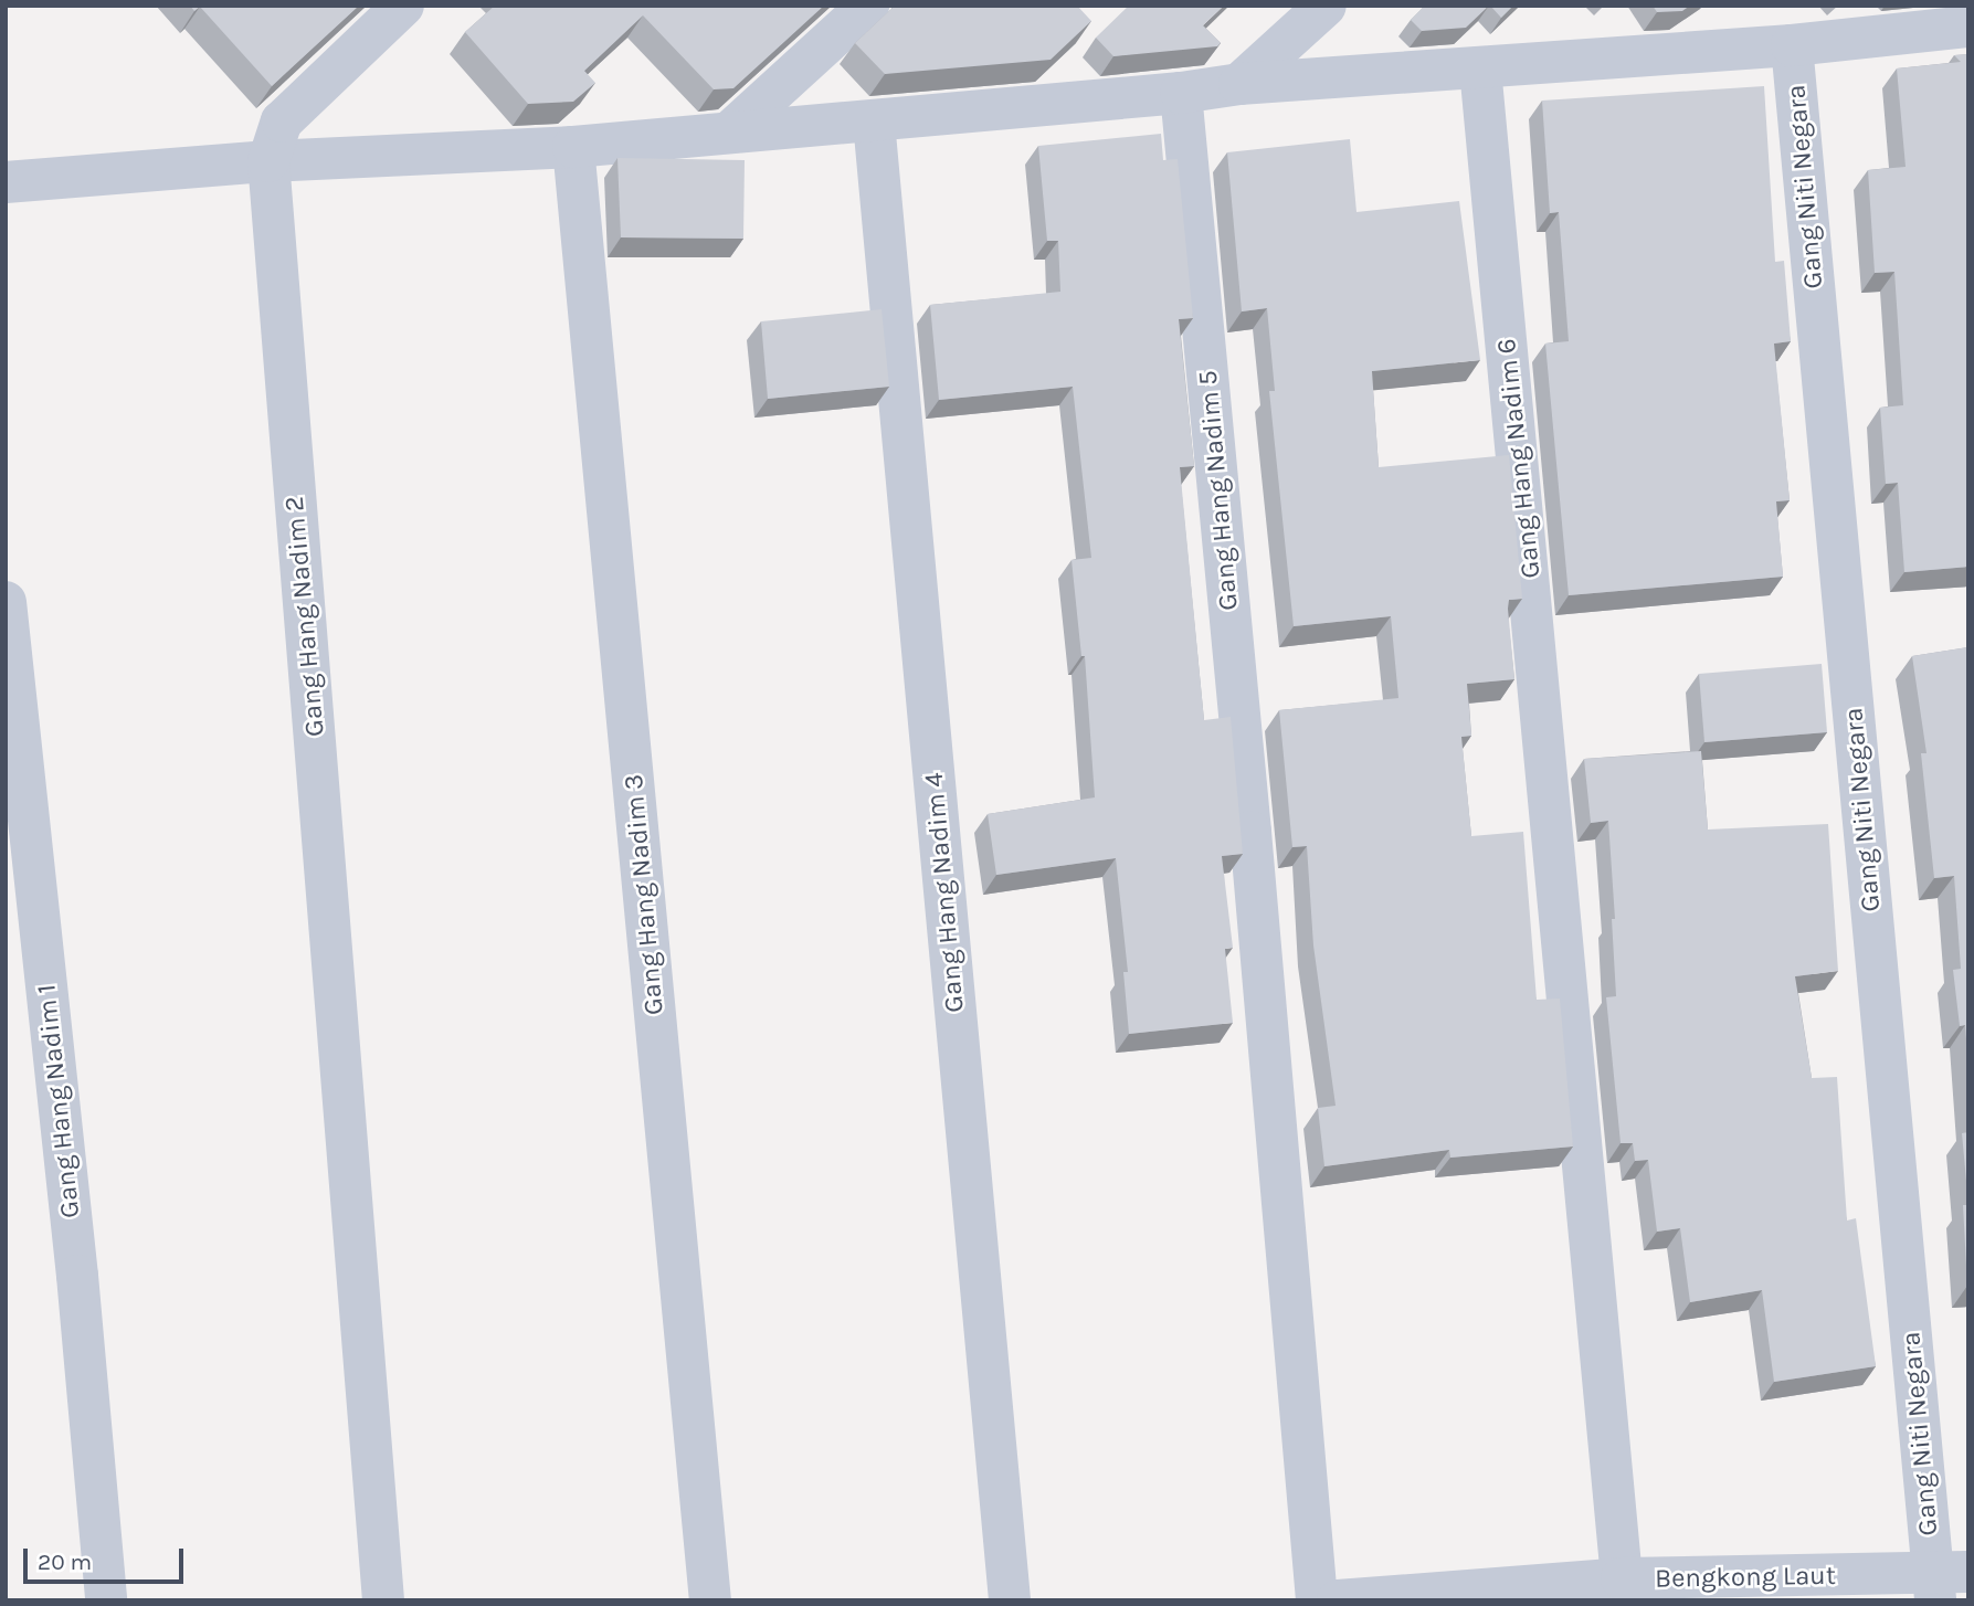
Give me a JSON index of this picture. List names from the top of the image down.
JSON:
{
  "streets": {
    "street": [
      "Gang Niti Negara",
      "Gang Hang Nadim 6",
      "Gang Hang Nadim 5",
      "Gang Hang Nadim 2",
      "Gang Hang Nadim 4",
      "Gang Hang Nadim 3",
      "Gang Hang Nadim 1",
      "Bengkong Laut"
    ]
  },
  "crossings": [
    ["Gang Niti Negara", "Bengkong Laut"],
    ["Gang Hang Nadim 6", "Bengkong Laut"]
  ],
  "scale_bar": "20 m"
}
